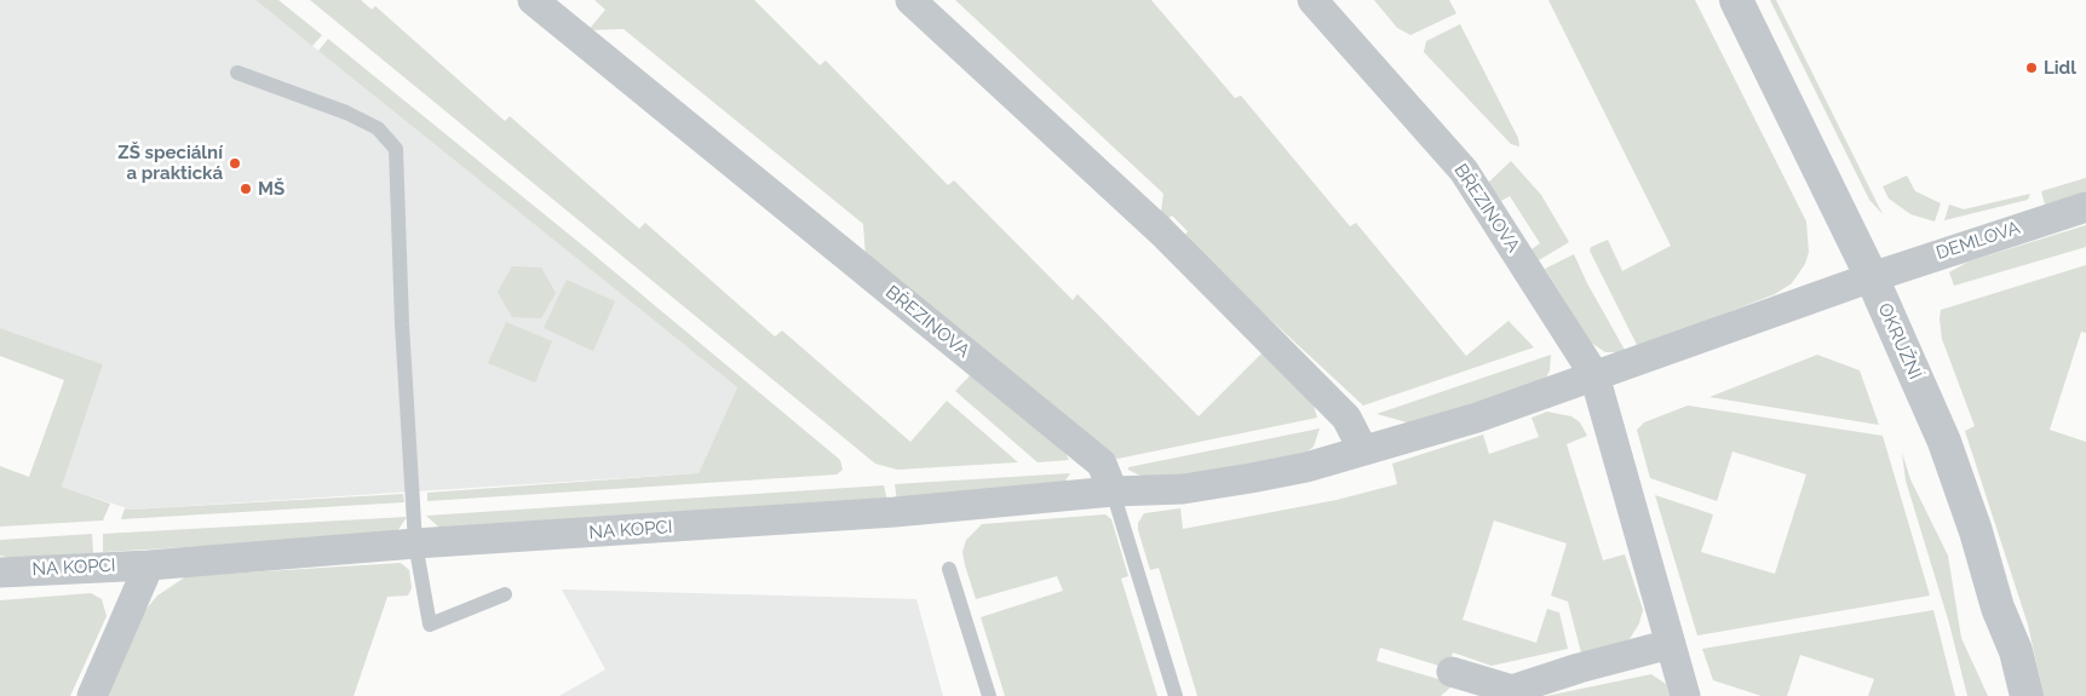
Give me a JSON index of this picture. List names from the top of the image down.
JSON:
{
  "streets": {
    "street": [
      "BŘEZINOVA",
      "DEMLOVA",
      "OKRUŽNÍ",
      "NA KOPCI"
    ]
  },
  "crossings": [
    ["BŘEZINOVA", "NA KOPCI"],
    ["DEMLOVA", "OKRUŽNÍ"]
  ],
  "places": ["Lidl", "ZŠ speciální a praktická", "MŠ"]
}
